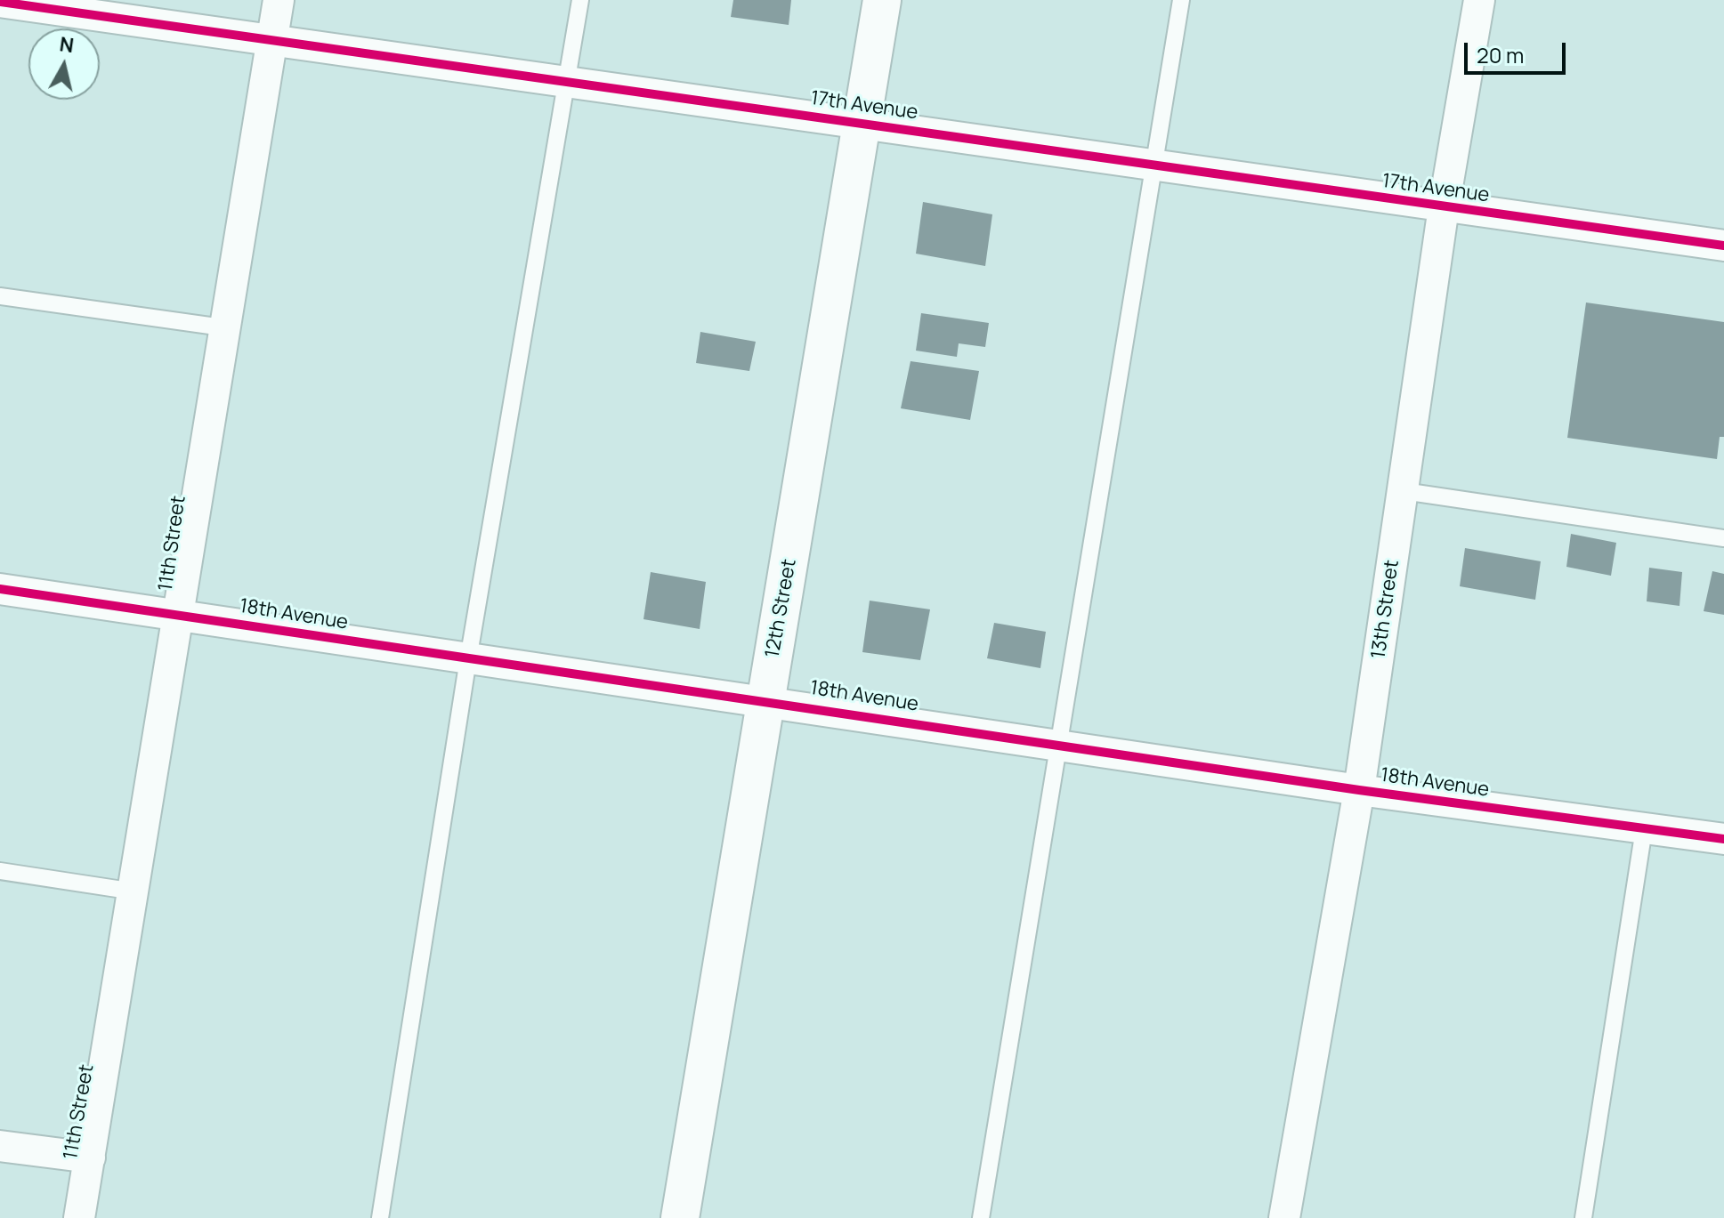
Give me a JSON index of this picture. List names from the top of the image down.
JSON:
{
  "streets": {
    "street": [
      "17th Avenue",
      "11th Street",
      "12th Street",
      "13th Street",
      "18th Avenue"
    ]
  },
  "crossings": [
    ["17th Avenue", "11th Street"],
    ["17th Avenue", "12th Street"],
    ["17th Avenue", "13th Street"],
    ["11th Street", "18th Avenue"],
    ["12th Street", "18th Avenue"],
    ["13th Street", "18th Avenue"]
  ],
  "scale_bar": "20 m",
  "north": "top"
}
